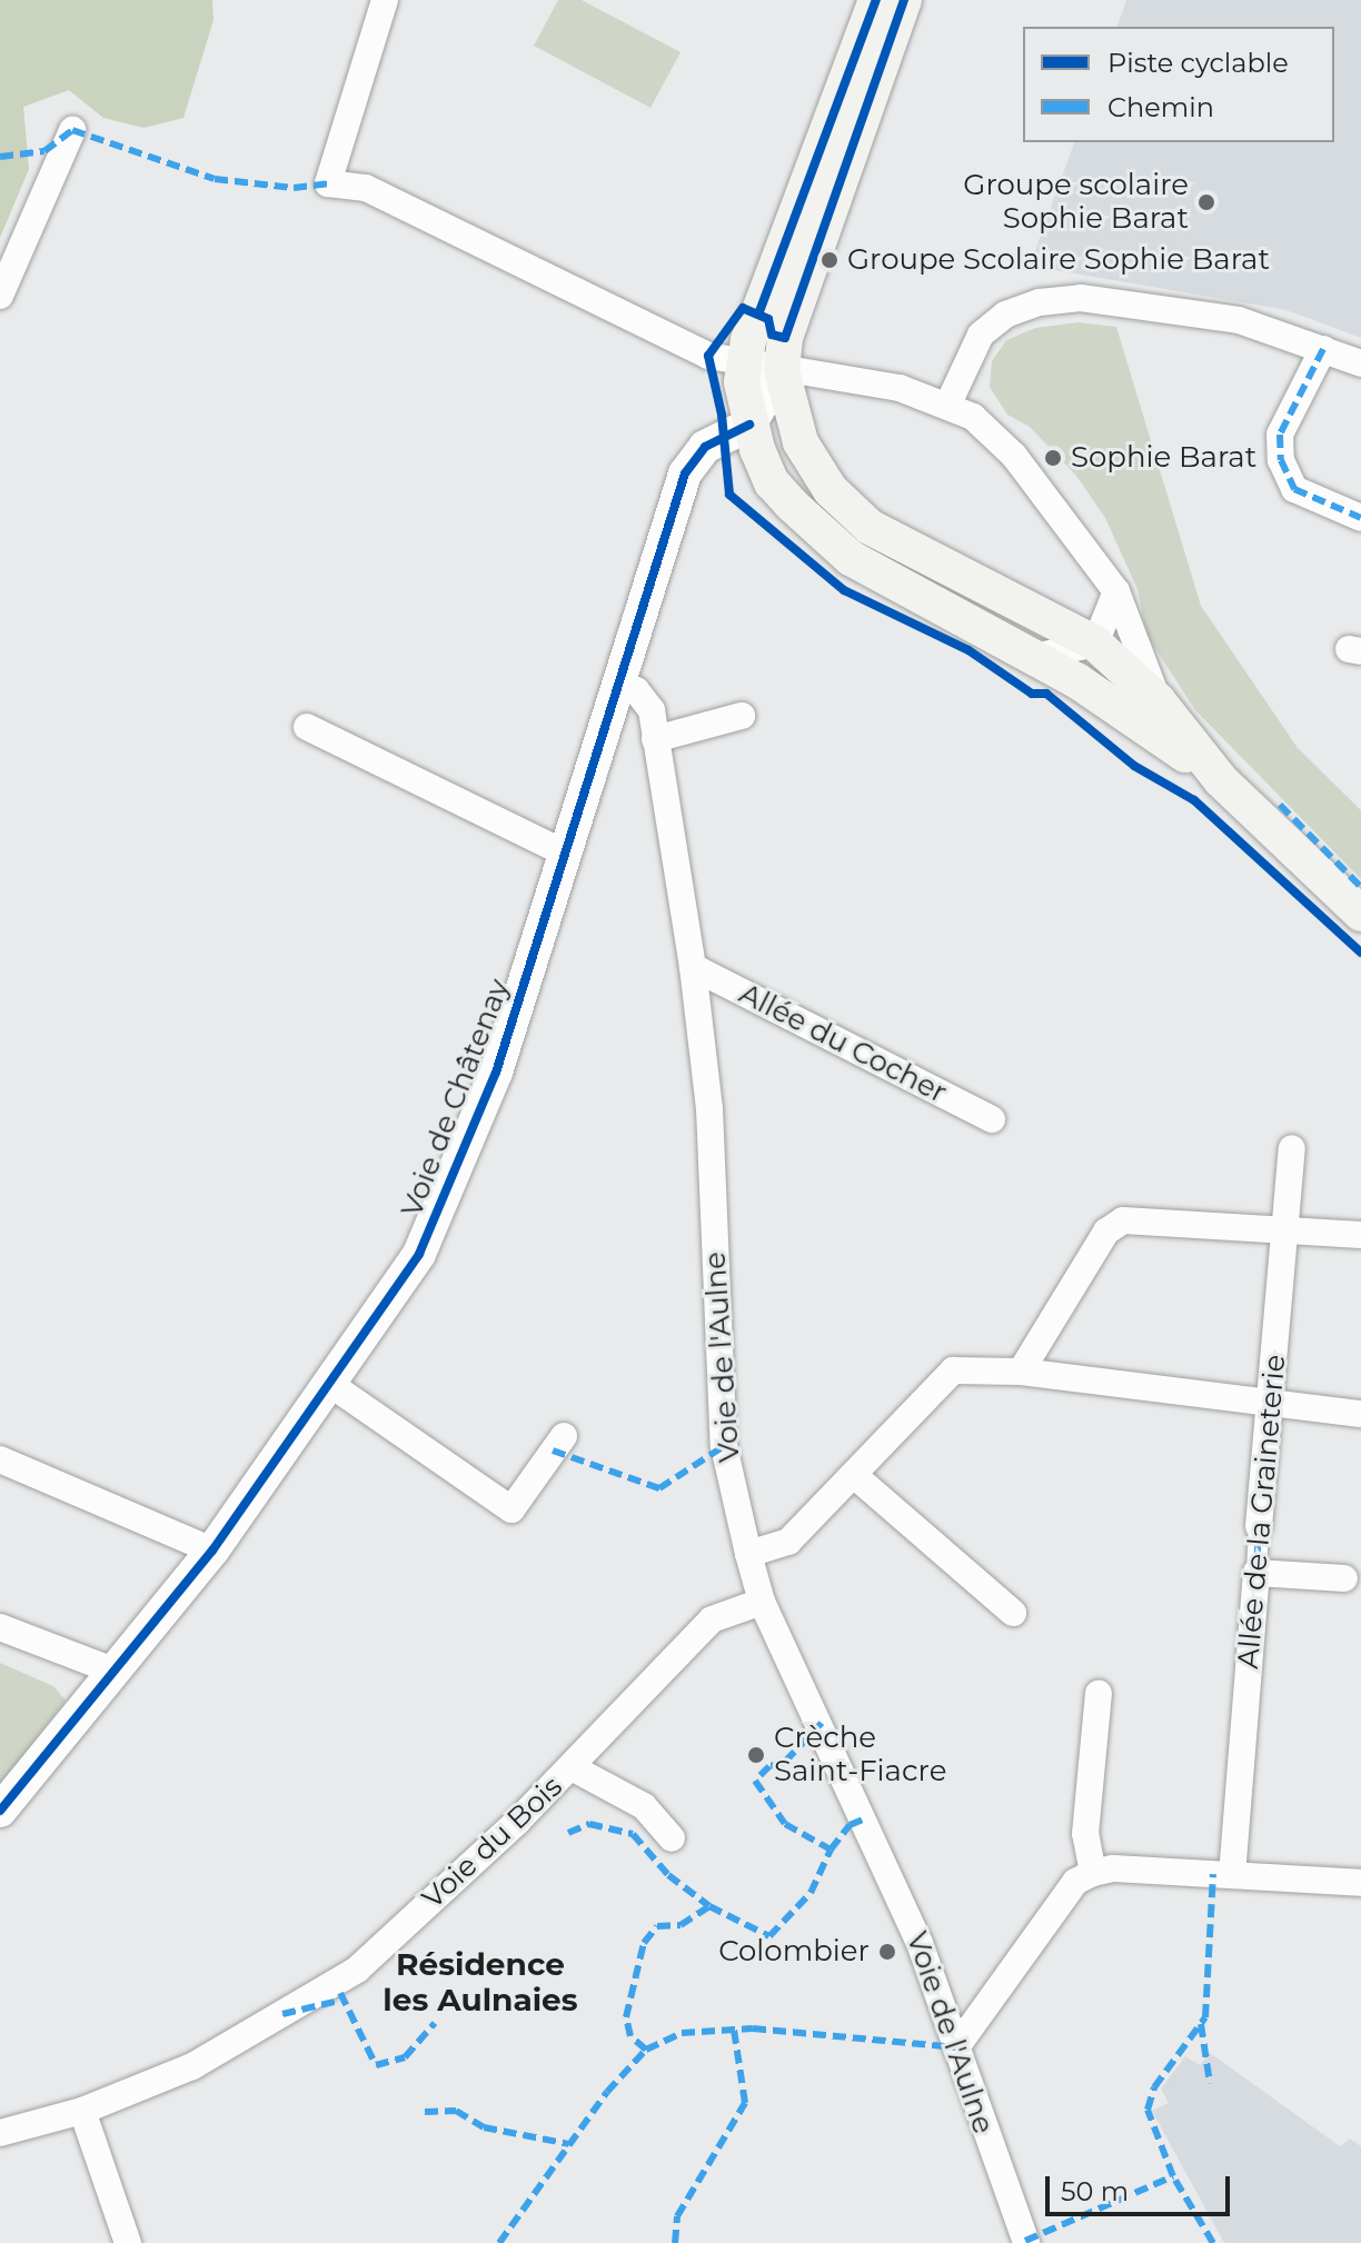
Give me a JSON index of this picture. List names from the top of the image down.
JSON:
{
  "streets": {
    "street": [
      "Allée du Cocher",
      "Voie de Châtenay",
      "Voie de l'Aulne",
      "Allée de la Graineterie",
      "Voie du Bois"
    ]
  },
  "crossings": [
    ["Allée du Cocher", "Voie de l'Aulne"],
    ["Voie de Châtenay", "Voie de l'Aulne"],
    ["Voie de l'Aulne", "Voie du Bois"]
  ],
  "districts": ["Résidence les Aulnaies"],
  "places": [
    "Groupe scolaire Sophie Barat",
    "Groupe Scolaire Sophie Barat",
    "Sophie Barat",
    "Crèche Saint-Fiacre",
    "Colombier"
  ],
  "legend": ["Piste cyclable", "Chemin"],
  "scale_bar": "50 m"
}
